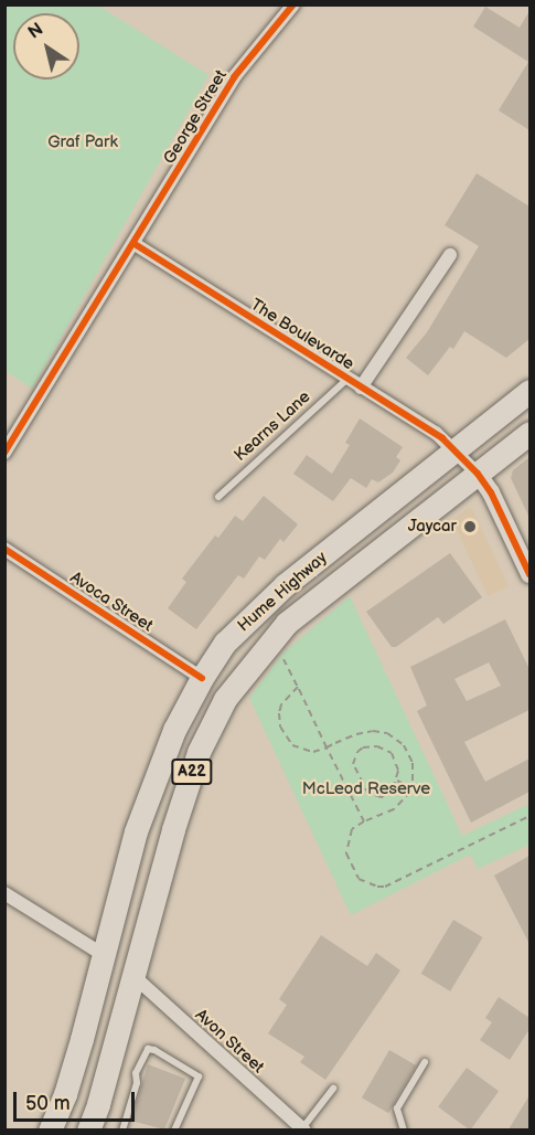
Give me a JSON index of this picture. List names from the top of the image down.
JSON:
{
  "streets": {
    "highway": ["Hume Highway", "A22"],
    "street": [
      "George Street",
      "The Boulevarde",
      "Avoca Street",
      "Avon Street"
    ],
    "lane": ["Kearns Lane"]
  },
  "crossings": [
    ["George Street", "The Boulevarde"],
    ["The Boulevarde", "Kearns Lane"],
    ["The Boulevarde", "Hume Highway"],
    ["Hume Highway", "Avoca Street"],
    ["Hume Highway", "Avon Street"]
  ],
  "parks": ["Graf Park", "McLeod Reserve"],
  "places": ["Jaycar"],
  "scale_bar": "50 m",
  "north": "top left"
}
